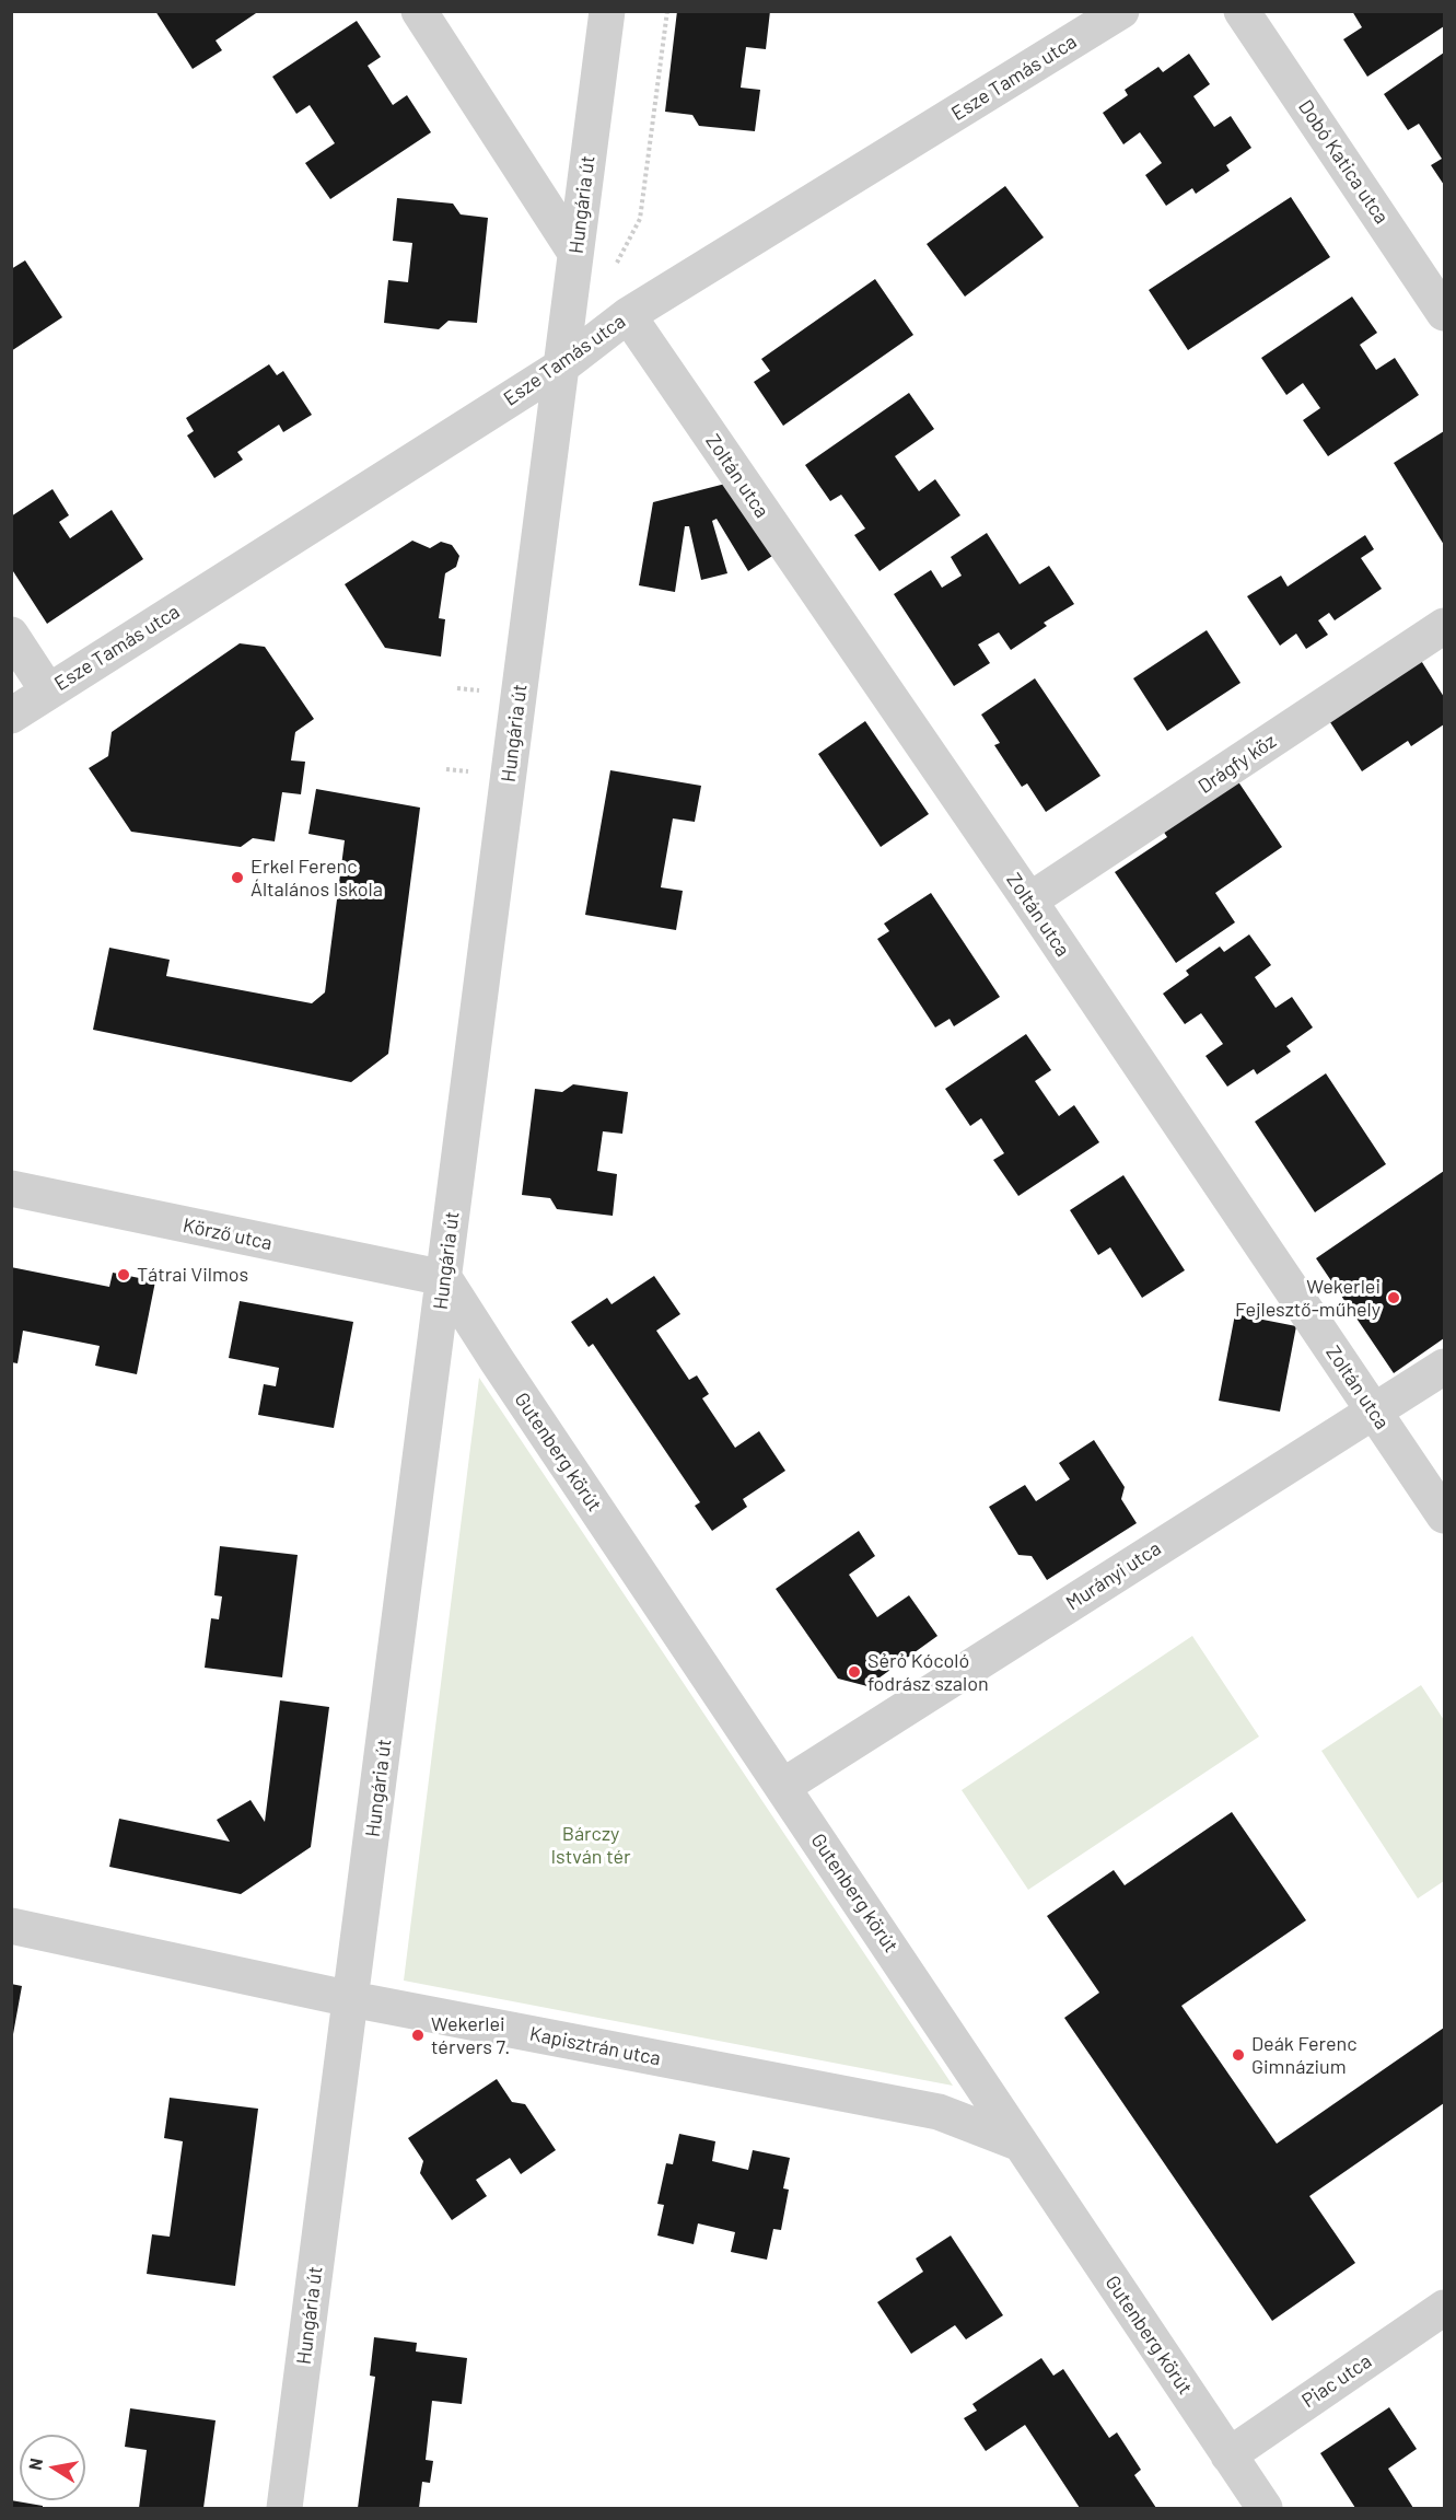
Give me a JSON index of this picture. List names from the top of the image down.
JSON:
{
  "streets": {
    "street": [
      "Esze Tamás utca",
      "Dobó Katica utca",
      "Hungária út",
      "Zoltán utca",
      "Drágfy köz",
      "Körző utca",
      "Gutenberg körút",
      "Murányi utca",
      "Kapisztrán utca",
      "Piac utca"
    ]
  },
  "crossings": [
    ["Esze Tamás utca", "Hungária út"],
    ["Esze Tamás utca", "Zoltán utca"],
    ["Hungária út", "Körző utca"],
    ["Hungária út", "Gutenberg körút"],
    ["Hungária út", "Kapisztrán utca"],
    ["Zoltán utca", "Drágfy köz"],
    ["Zoltán utca", "Murányi utca"],
    ["Körző utca", "Gutenberg körút"],
    ["Gutenberg körút", "Murányi utca"],
    ["Gutenberg körút", "Kapisztrán utca"],
    ["Gutenberg körút", "Piac utca"]
  ],
  "parks": ["Bárczy István tér"],
  "places": [
    "Erkel Ferenc Általános Iskola",
    "Tátrai Vilmos",
    "Wekerlei Fejlesztő-műhely",
    "Séró Kócoló fodrász szalon",
    "Wekerlei térvers 7.",
    "Deák Ferenc Gimnázium"
  ],
  "north": "left"
}
